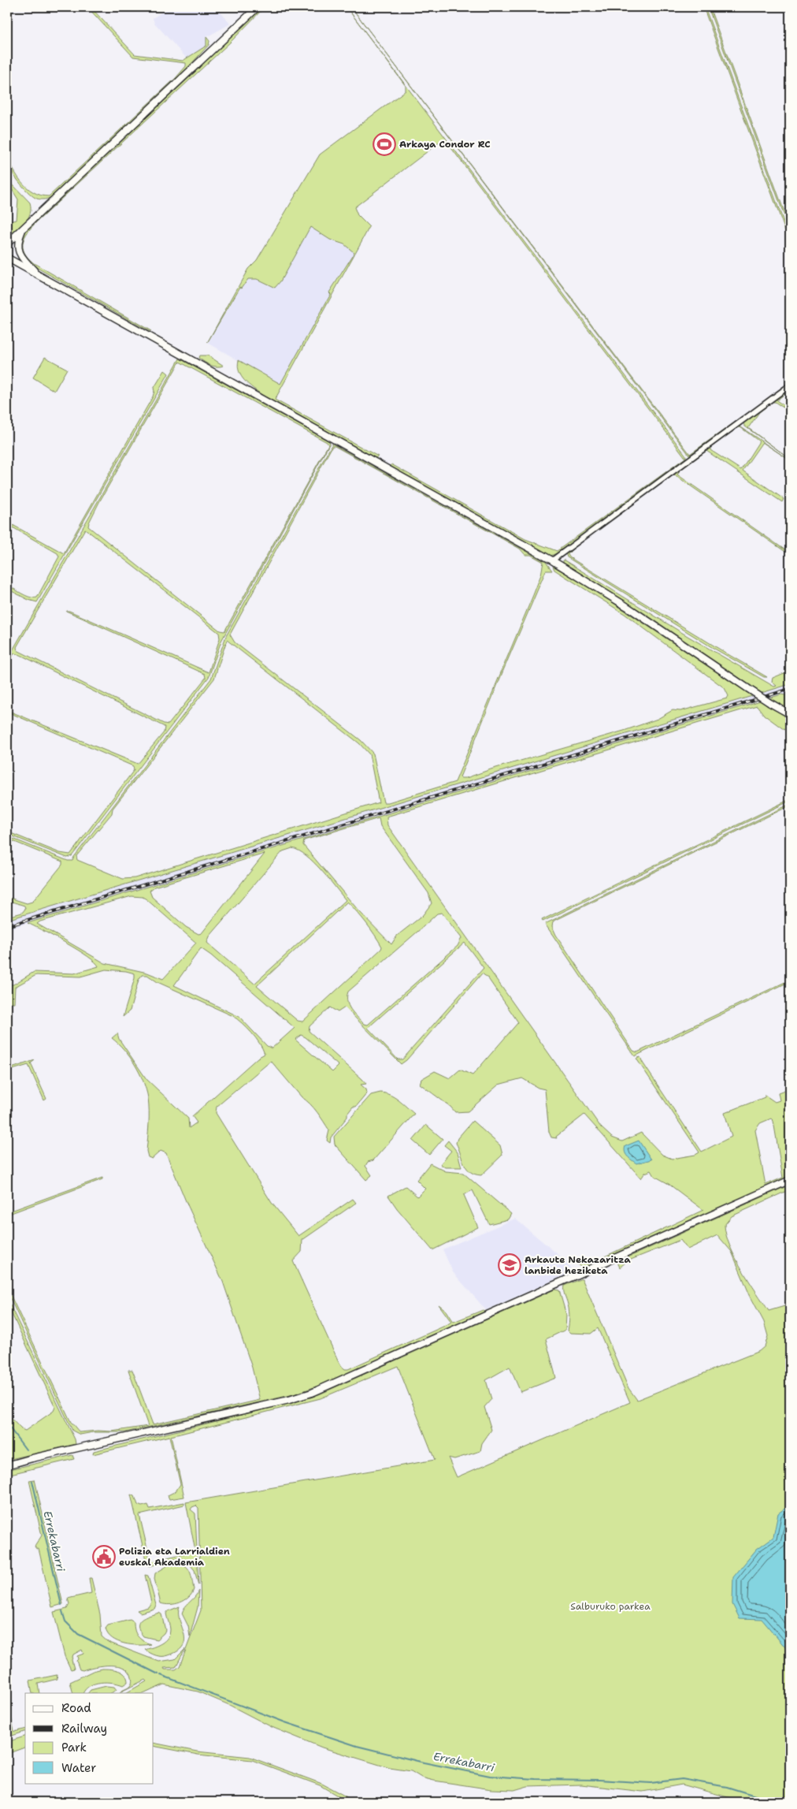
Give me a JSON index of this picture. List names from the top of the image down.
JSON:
{
  "water": ["Errekabarri"],
  "parks": ["Salburuko parkea"],
  "places": {
    "sports": ["Arkaya Condor RC"],
    "school or university": ["Arkaute Nekazaritza lanbide heziketa"],
    "public building": ["Polizia eta Larrialdien euskal Akademia"]
  },
  "legend": [
    "Road",
    "Railway",
    "Park",
    "Water"
  ]
}
